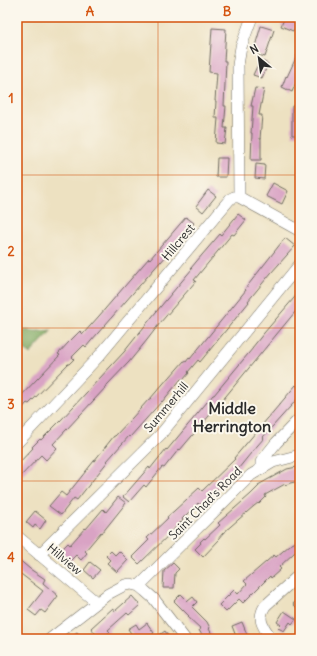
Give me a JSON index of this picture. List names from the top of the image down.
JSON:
{
  "streets": {
    "street": [
      "Hillcrest",
      "Summerhill",
      "Saint Chad's Road",
      "Hillview"
    ]
  },
  "crossings": [
    ["Summerhill", "Hillview"]
  ],
  "districts": ["Middle Herrington"],
  "north": "top left",
  "grid": {
    "columns": ["A", "B"],
    "rows": [
      "1",
      "2",
      "3",
      "4"
    ]
  }
}
